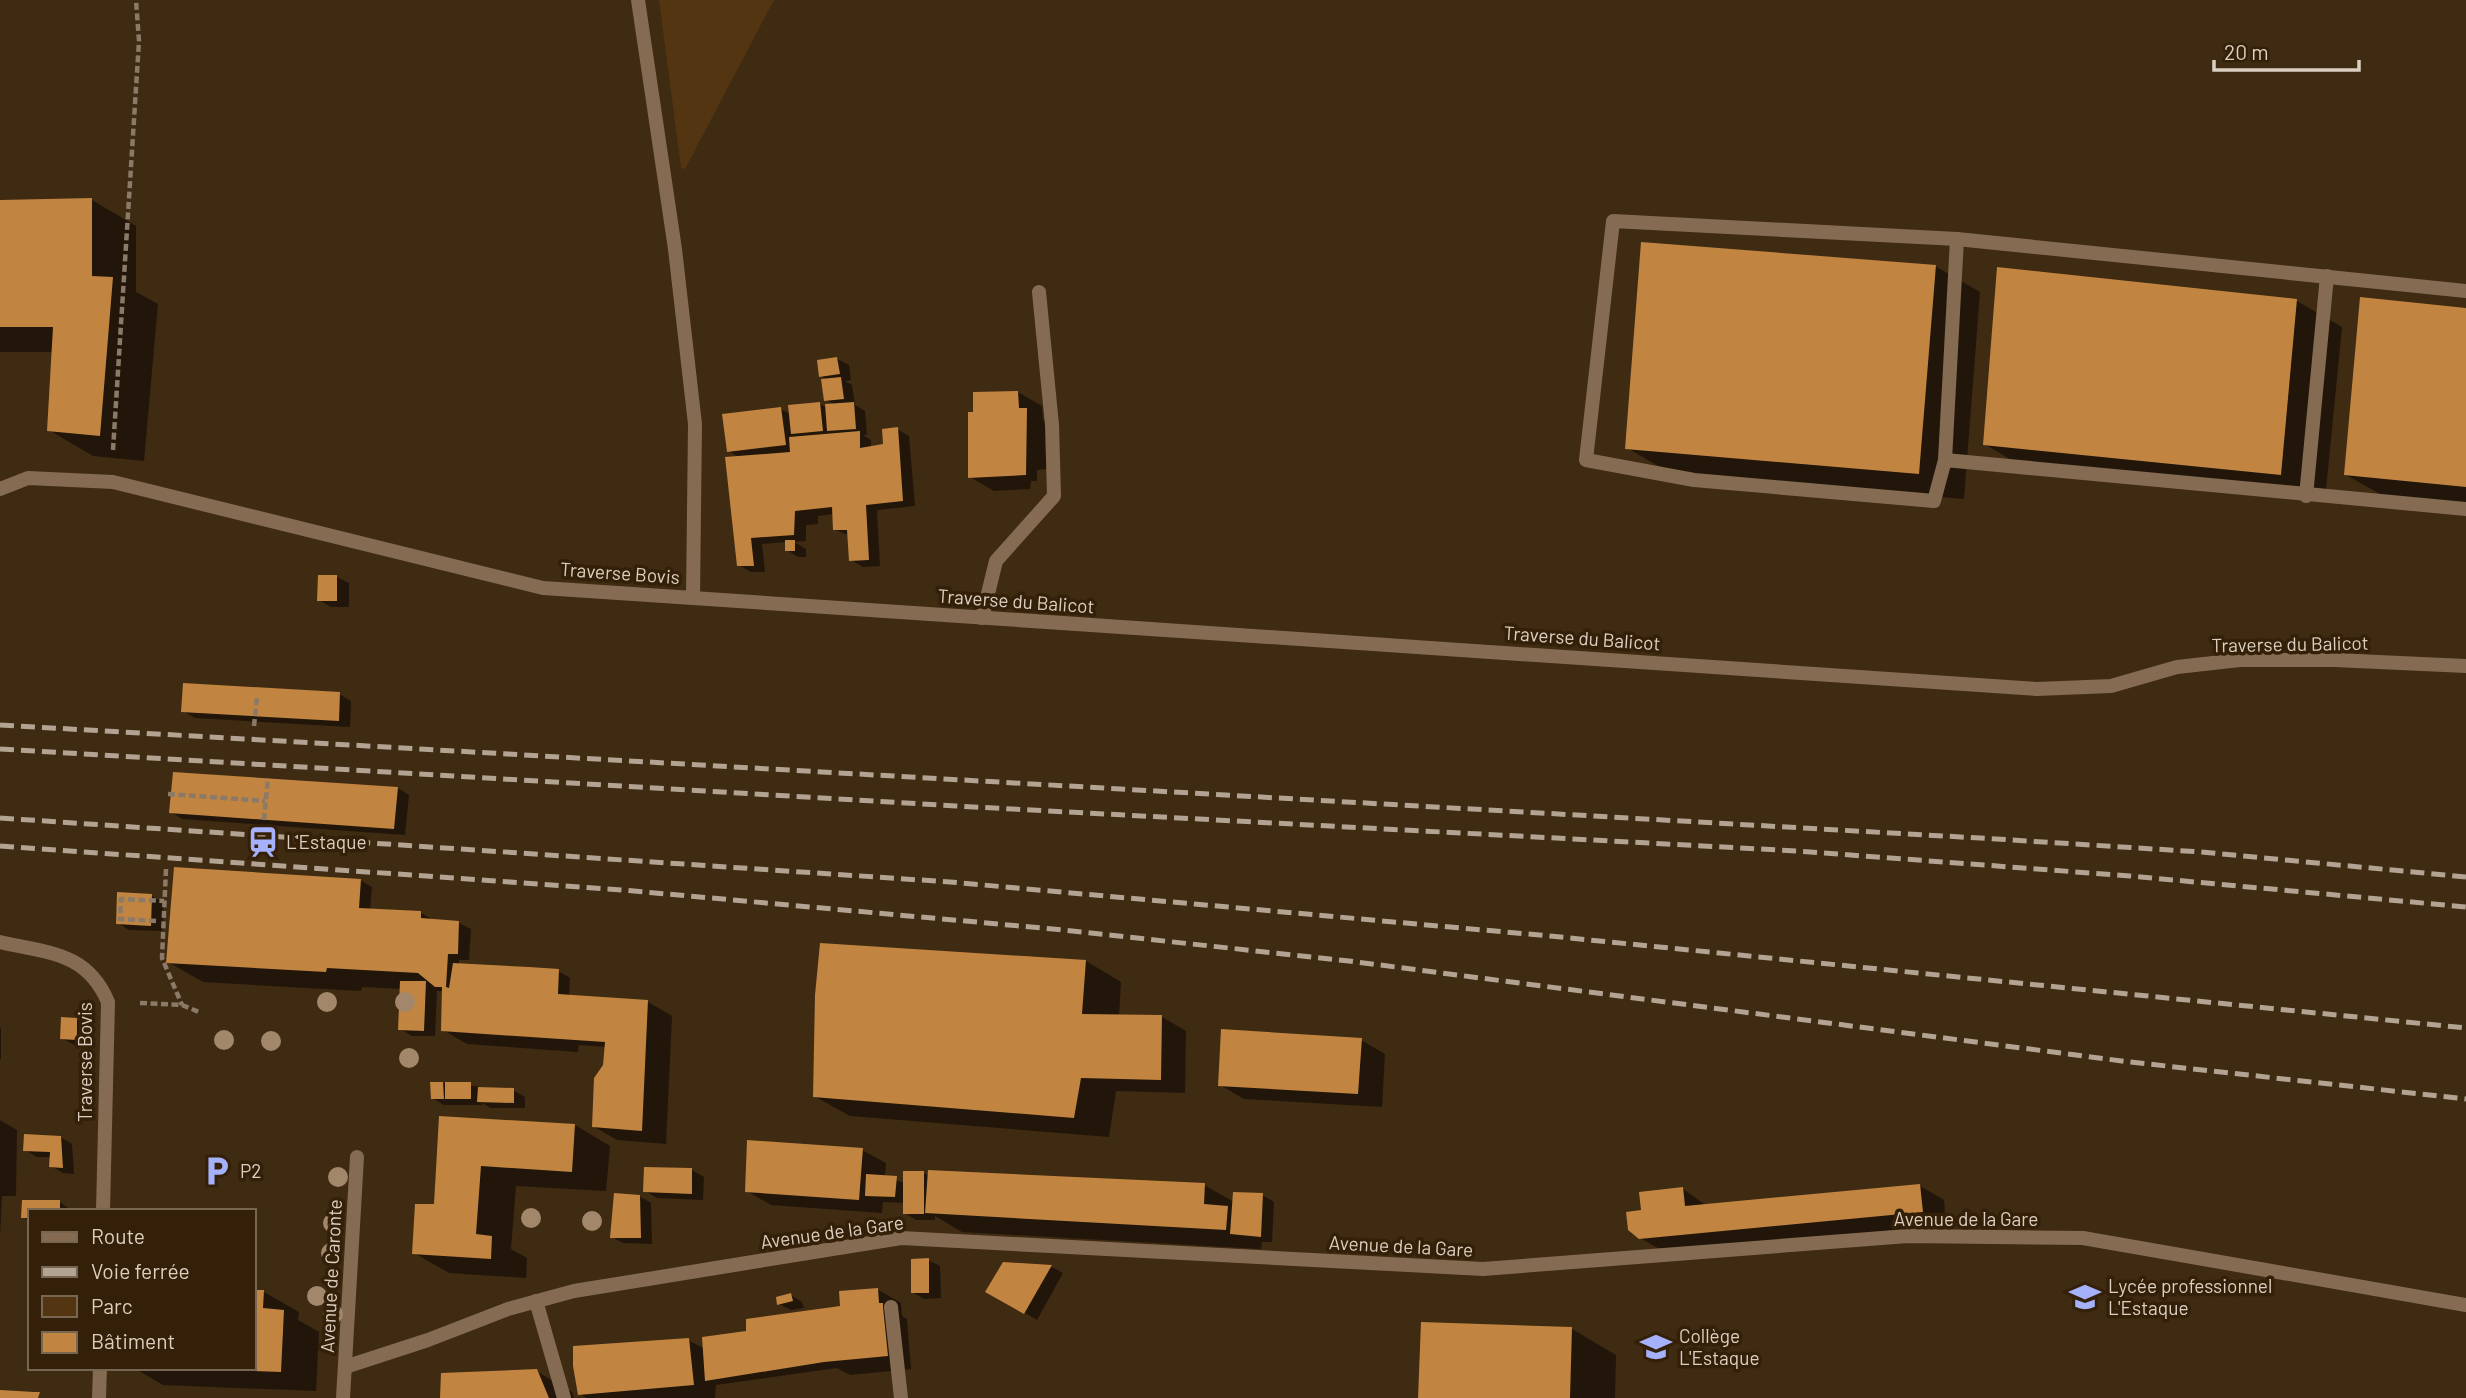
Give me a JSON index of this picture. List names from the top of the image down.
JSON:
{
  "streets": {
    "street": [
      "Traverse Bovis",
      "Traverse du Balicot",
      "Avenue de la Gare",
      "Avenue de Caronte"
    ]
  },
  "crossings": [
    ["Traverse Bovis", "Traverse du Balicot"],
    ["Avenue de la Gare", "Avenue de Caronte"]
  ],
  "places": {
    "station": ["L'Estaque"],
    "parking": ["P2"],
    "school or university": ["Lycée professionnel L'Estaque", "Collège L'Estaque"]
  },
  "legend": [
    "Route",
    "Voie ferrée",
    "Parc",
    "Bâtiment"
  ],
  "scale_bar": "20 m"
}
